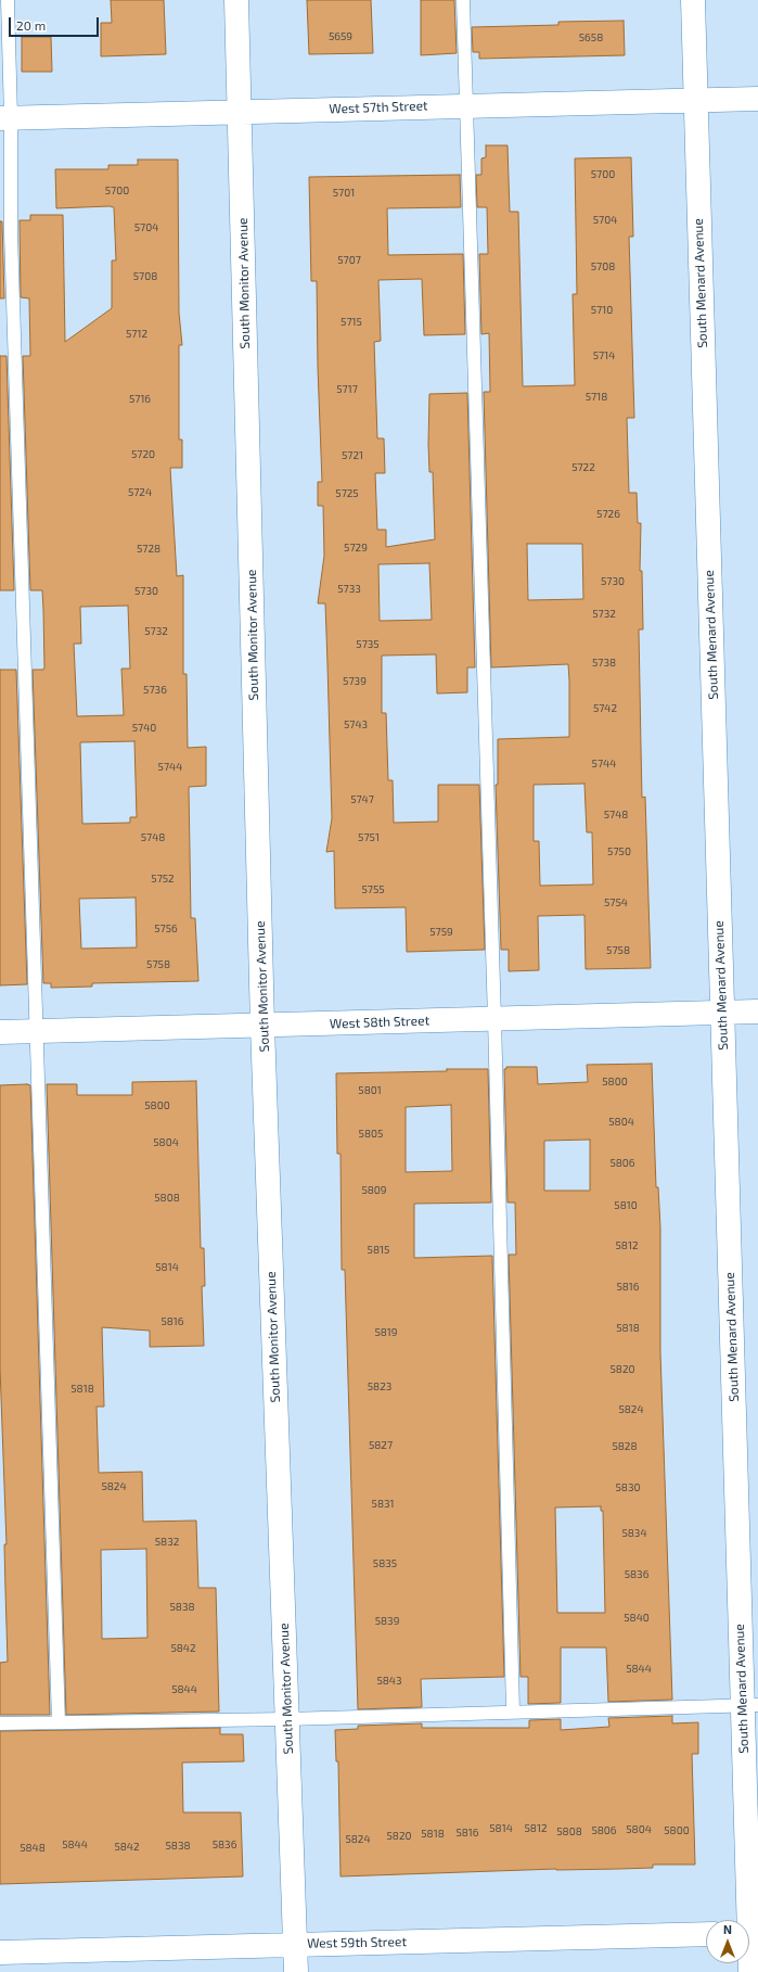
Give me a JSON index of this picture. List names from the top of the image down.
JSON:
{
  "streets": {
    "street": [
      "West 57th Street",
      "South Monitor Avenue",
      "South Menard Avenue",
      "West 58th Street",
      "West 59th Street"
    ]
  },
  "crossings": [
    ["West 57th Street", "South Monitor Avenue"],
    ["West 57th Street", "South Menard Avenue"],
    ["South Monitor Avenue", "West 58th Street"],
    ["South Monitor Avenue", "West 59th Street"],
    ["South Menard Avenue", "West 58th Street"]
  ],
  "house_numbers": [
    "5659",
    "5658",
    "5700",
    "5700",
    "5701",
    "5704",
    "5704",
    "5707",
    "5708",
    "5708",
    "5710",
    "5715",
    "5712",
    "5714",
    "5717",
    "5718",
    "5716",
    "5720",
    "5721",
    "5722",
    "5724",
    "5725",
    "5726",
    "5729",
    "5728",
    "5730",
    "5733",
    "5730",
    "5732",
    "5732",
    "5735",
    "5738",
    "5739",
    "5736",
    "5742",
    "5743",
    "5740",
    "5744",
    "5744",
    "5747",
    "5748",
    "5748",
    "5751",
    "5750",
    "5752",
    "5755",
    "5754",
    "5756",
    "5759",
    "5758",
    "5758",
    "5800",
    "5801",
    "5800",
    "5804",
    "5805",
    "5804",
    "5806",
    "5809",
    "5808",
    "5810",
    "5812",
    "5815",
    "5814",
    "5816",
    "5816",
    "5818",
    "5819",
    "5820",
    "5823",
    "5818",
    "5824",
    "5827",
    "5828",
    "5824",
    "5830",
    "5831",
    "5834",
    "5832",
    "5835",
    "5836",
    "5838",
    "5840",
    "5839",
    "5842",
    "5844",
    "5843",
    "5844",
    "5814",
    "5812",
    "5804",
    "5806",
    "5800",
    "5808",
    "5816",
    "5818",
    "5820",
    "5824",
    "5844",
    "5836",
    "5838",
    "5842",
    "5848"
  ],
  "scale_bar": "20 m",
  "north": "top"
}
